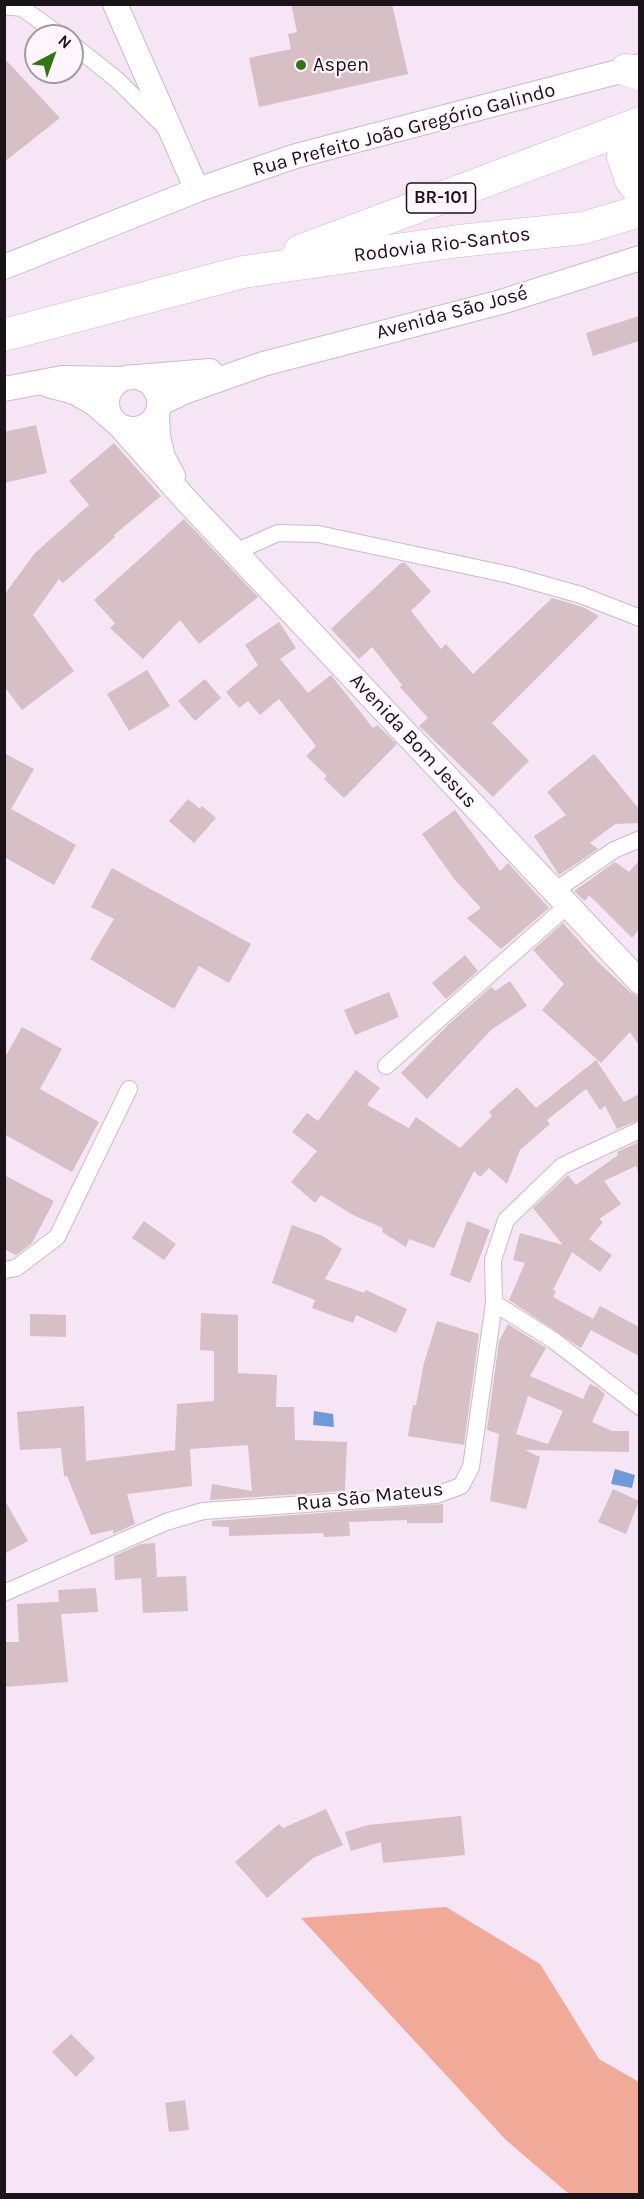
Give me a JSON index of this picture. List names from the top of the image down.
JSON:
{
  "streets": {
    "highway": ["BR-101", "Rodovia Rio-Santos"],
    "main road": ["Rua Prefeito João Gregório Galindo", "Avenida São José", "Avenida Bom Jesus"],
    "street": ["Rua São Mateus"]
  },
  "crossings": [
    ["Avenida São José", "Avenida Bom Jesus"]
  ],
  "places": ["Aspen"],
  "north": "top right"
}
